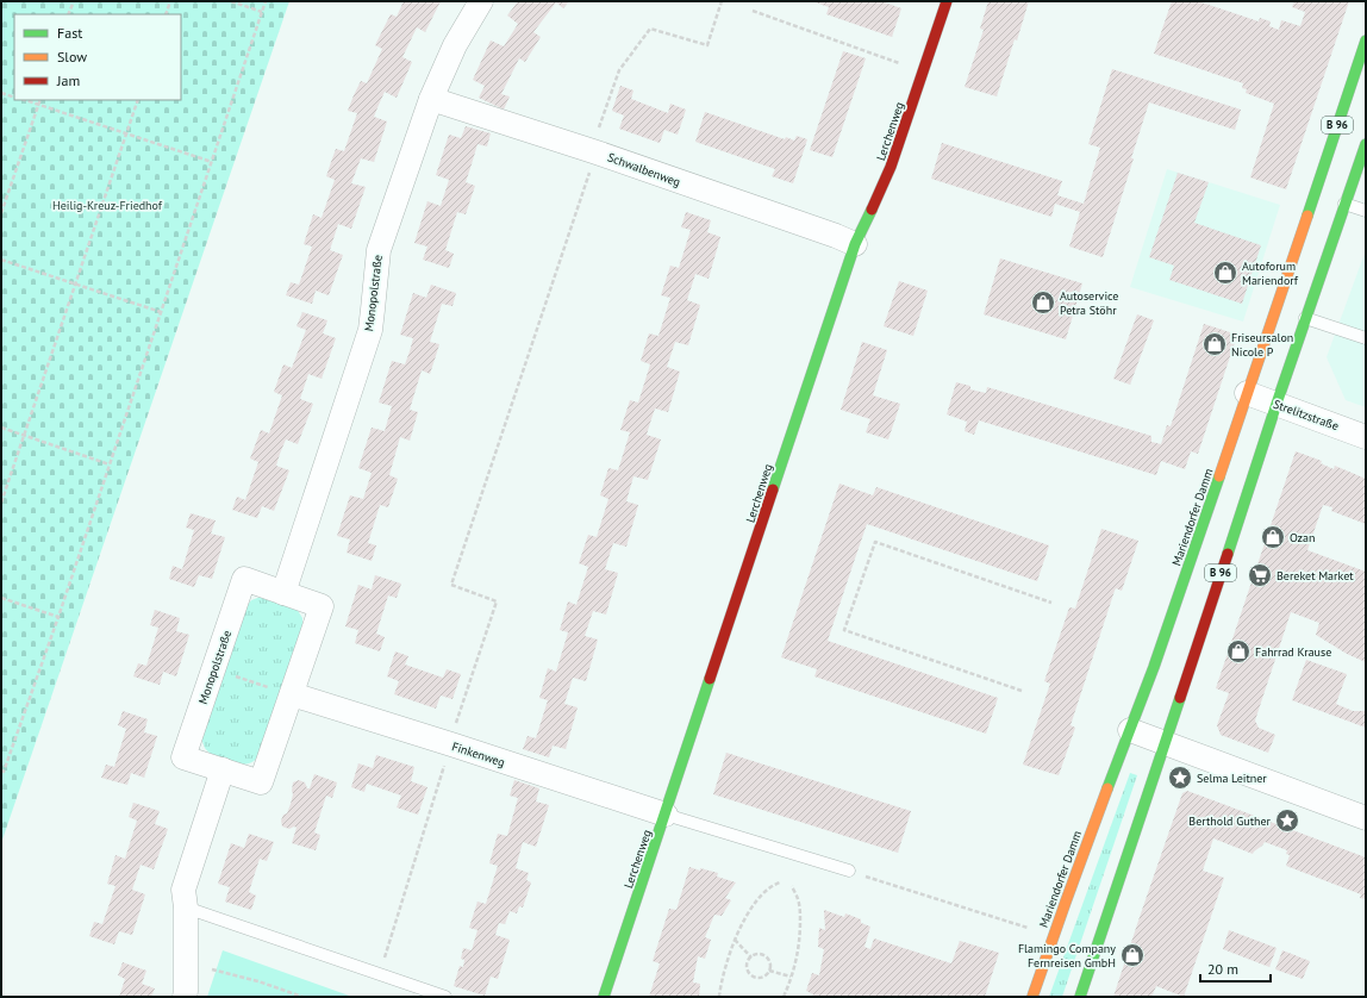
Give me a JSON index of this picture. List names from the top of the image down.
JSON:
{
  "streets": {
    "main road": ["B 96", "Lerchenweg", "Mariendorfer Damm"],
    "street": [
      "Schwalbenweg",
      "Monopolstraße",
      "Strelitzstraße",
      "Finkenweg"
    ]
  },
  "crossings": [
    ["B 96", "Strelitzstraße"],
    ["Lerchenweg", "Schwalbenweg"],
    ["Lerchenweg", "Finkenweg"],
    ["Schwalbenweg", "Monopolstraße"],
    ["Monopolstraße", "Finkenweg"],
    ["Strelitzstraße", "Mariendorfer Damm"]
  ],
  "parks": ["Heilig-Kreuz-Friedhof"],
  "places": {
    "shop": [
      "Autoforum Mariendorf",
      "Autoservice Petra Stöhr",
      "Friseursalon Nicole P",
      "Ozan",
      "Fahrrad Krause",
      "Flamingo Company Fernreisen GmbH"
    ],
    "supermarket": ["Bereket Market"],
    "place": ["Selma Leitner", "Berthold Guther"]
  },
  "legend": ["Fast", "Slow", "Jam"],
  "scale_bar": "20 m"
}
